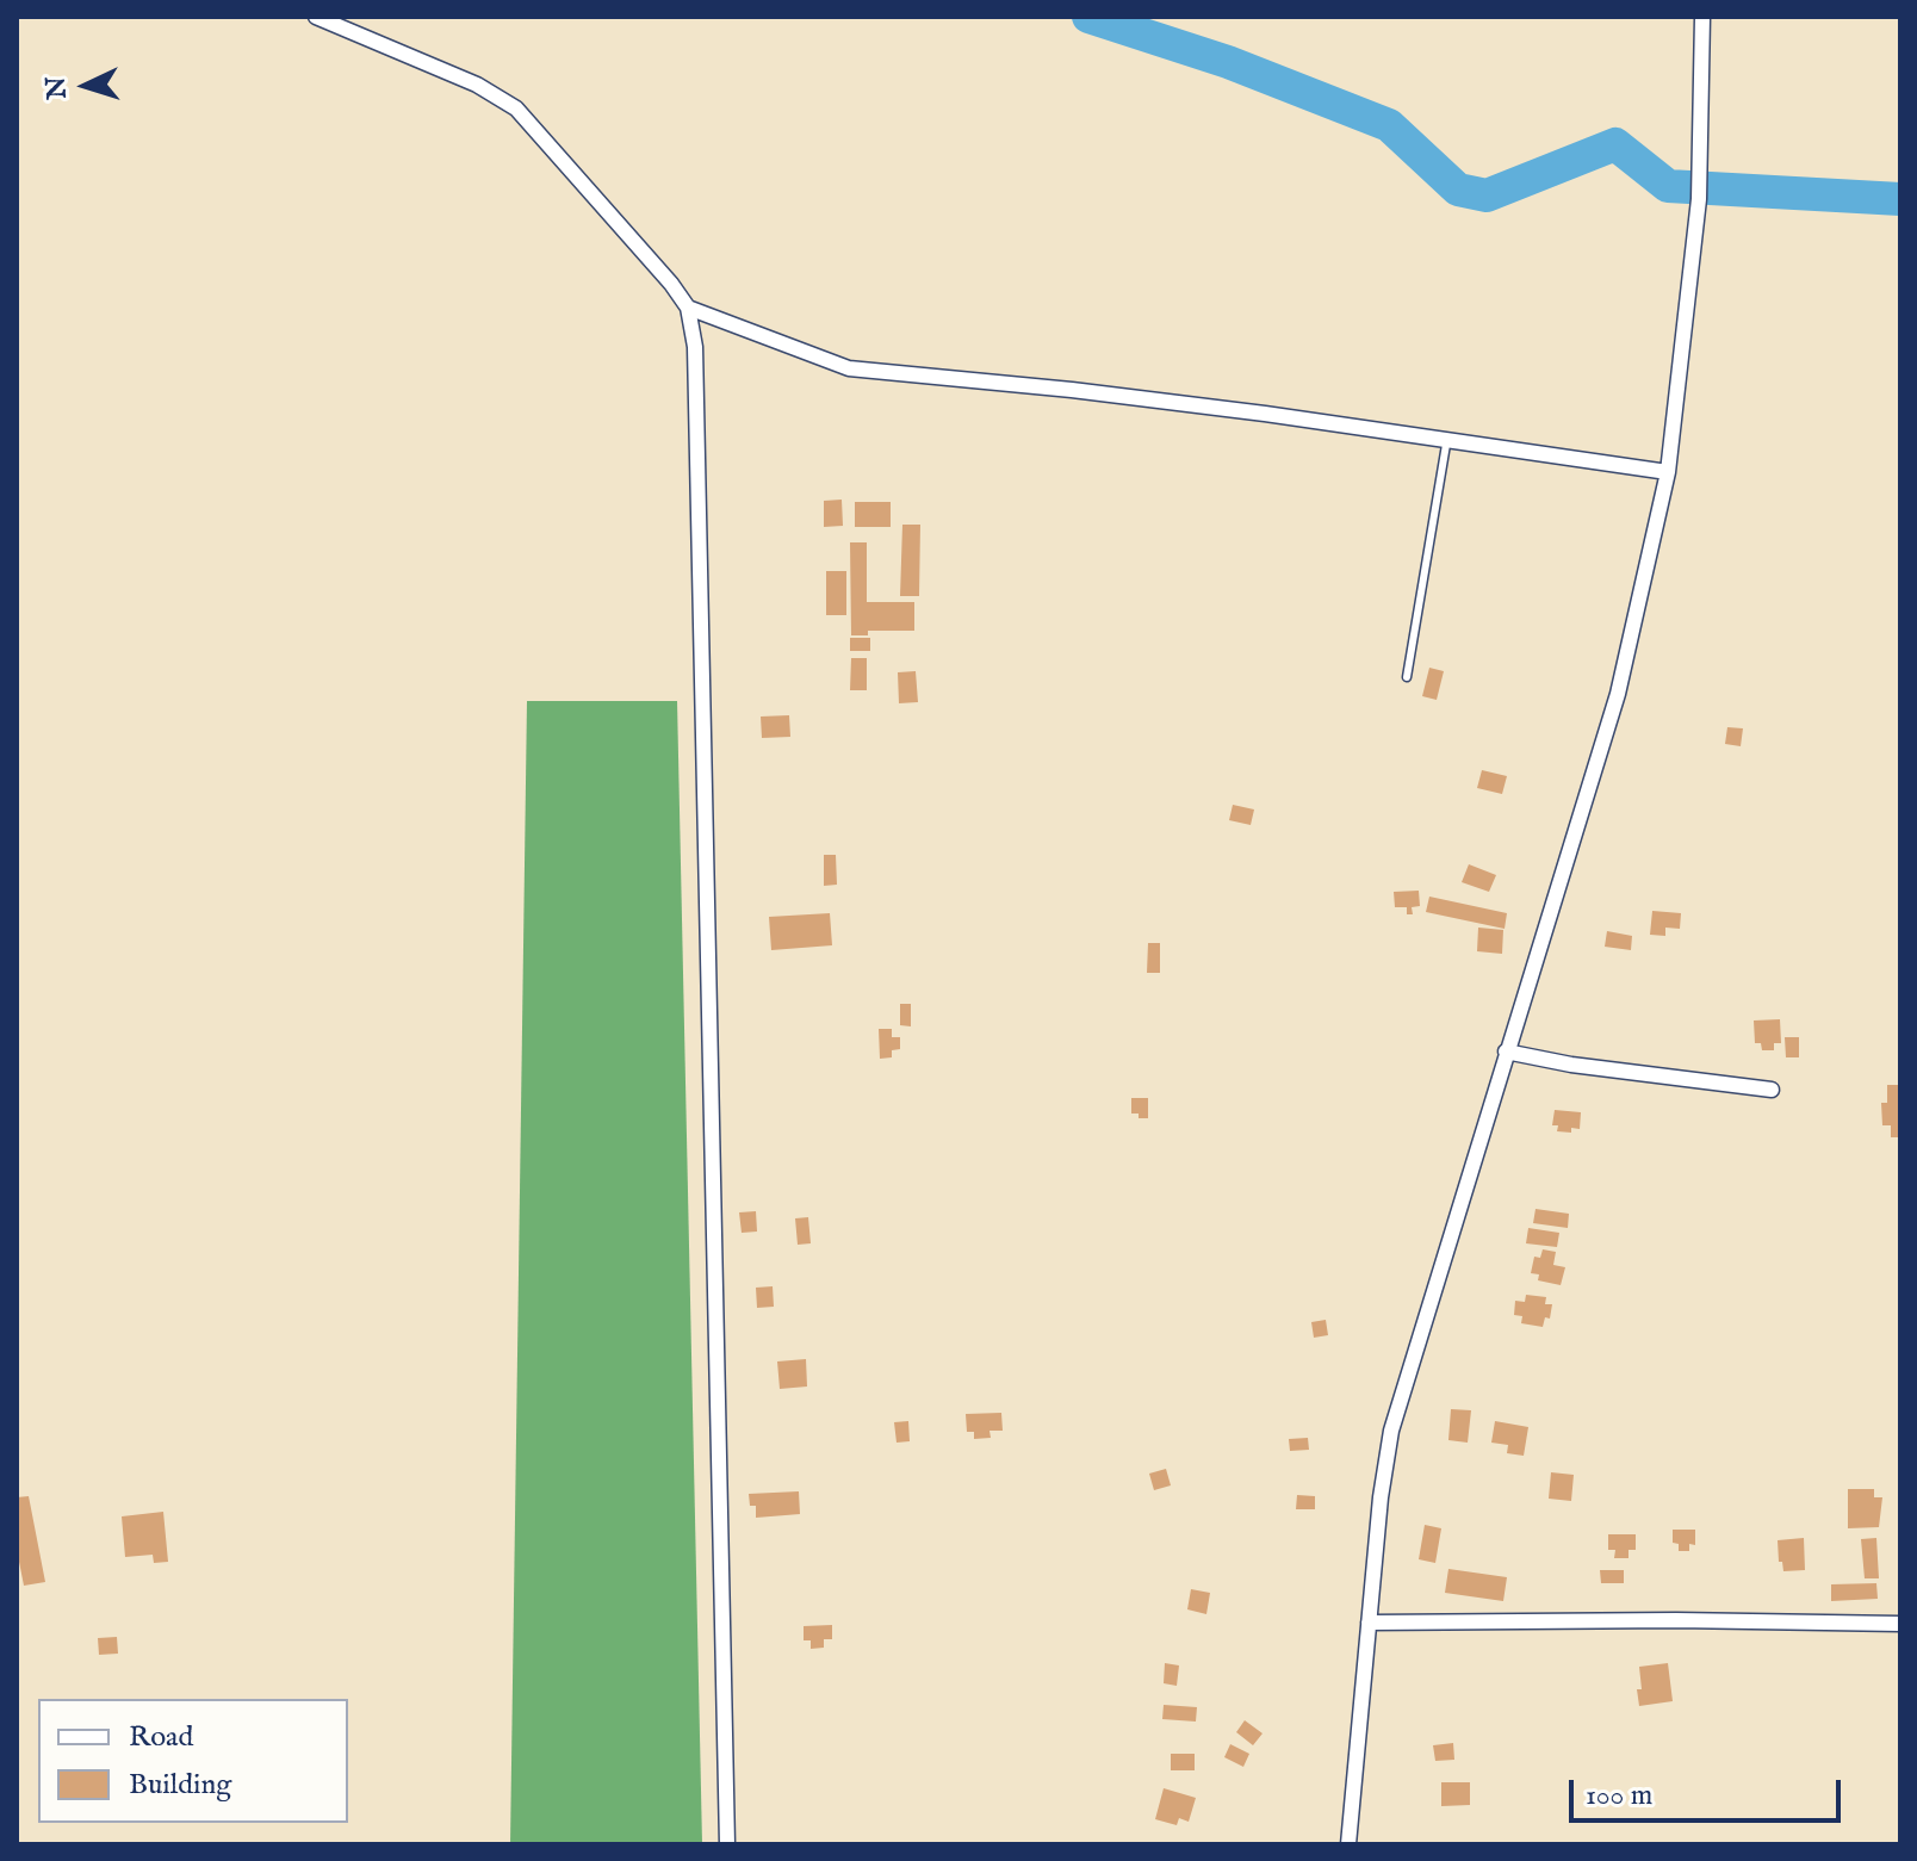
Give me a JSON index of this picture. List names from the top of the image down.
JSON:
{
  "legend": ["Road", "Building"],
  "scale_bar": "100 m",
  "north": "left"
}
